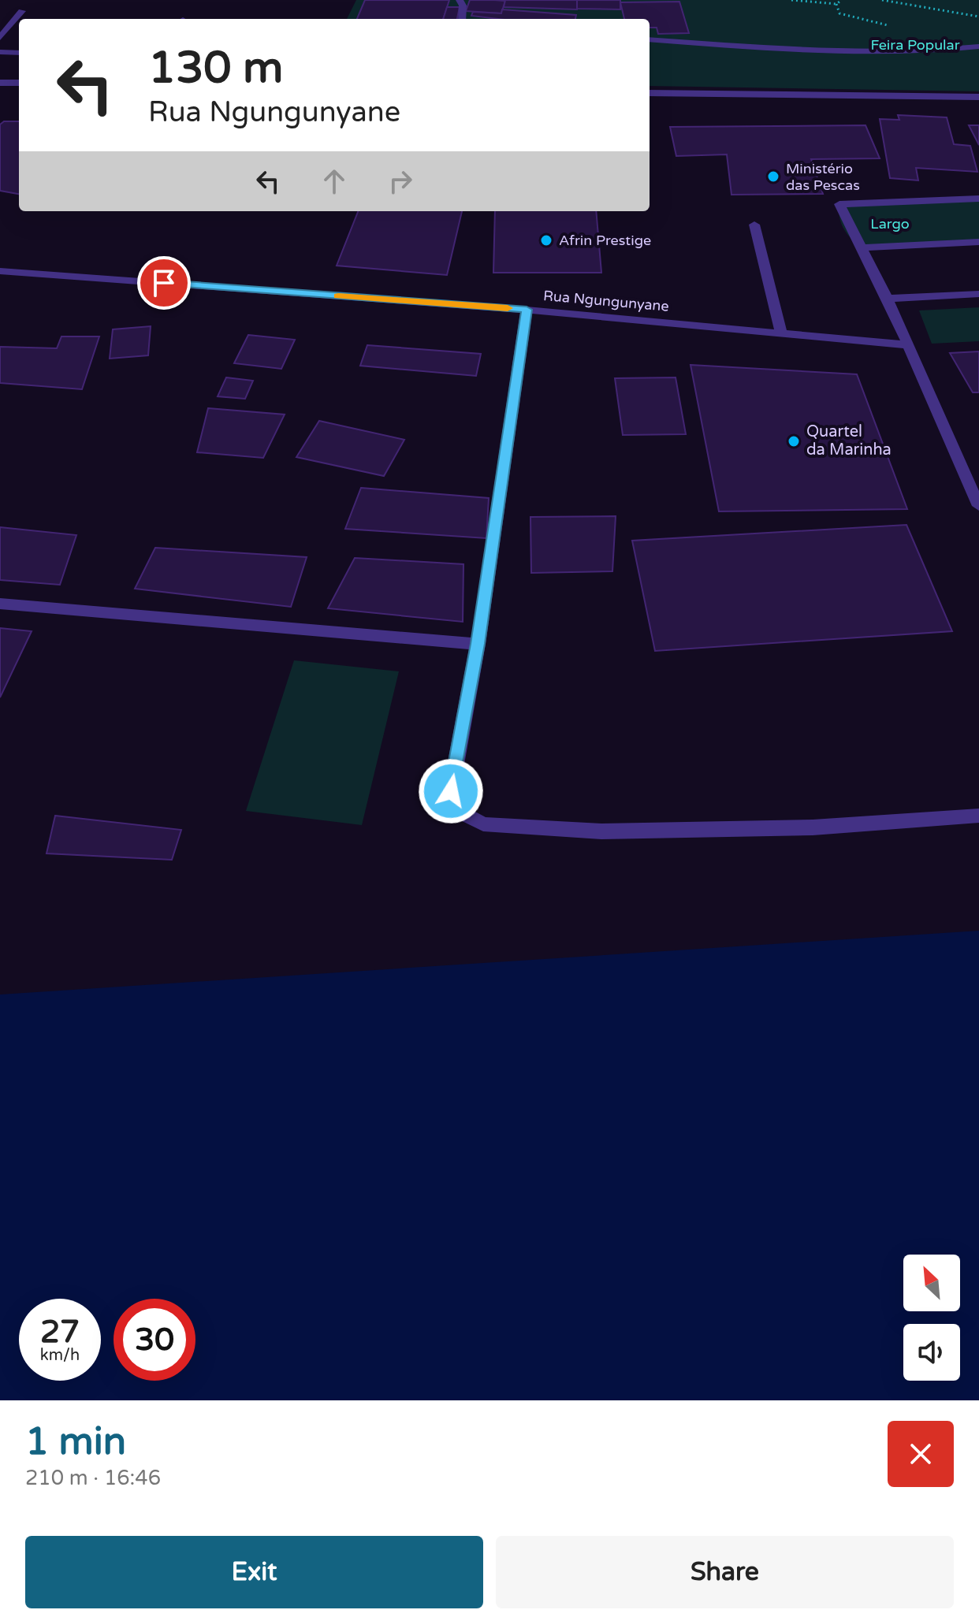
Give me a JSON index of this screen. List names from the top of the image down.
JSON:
{
  "streets": {
    "street": ["Rua Ngungunyane"]
  },
  "parks": ["Feira Popular", "Largo"],
  "places": ["Ministério das Pescas", "Afrin Prestige", "Quartel da Marinha"],
  "north": "top left",
  "page": {
    "turn": ["130 m", "Rua Ngungunyane"],
    "speed": "27 km/h",
    "limit": "30",
    "heading": ["1 min", "210 m · 16:46"],
    "buttons": ["Exit", "Share"]
  }
}
